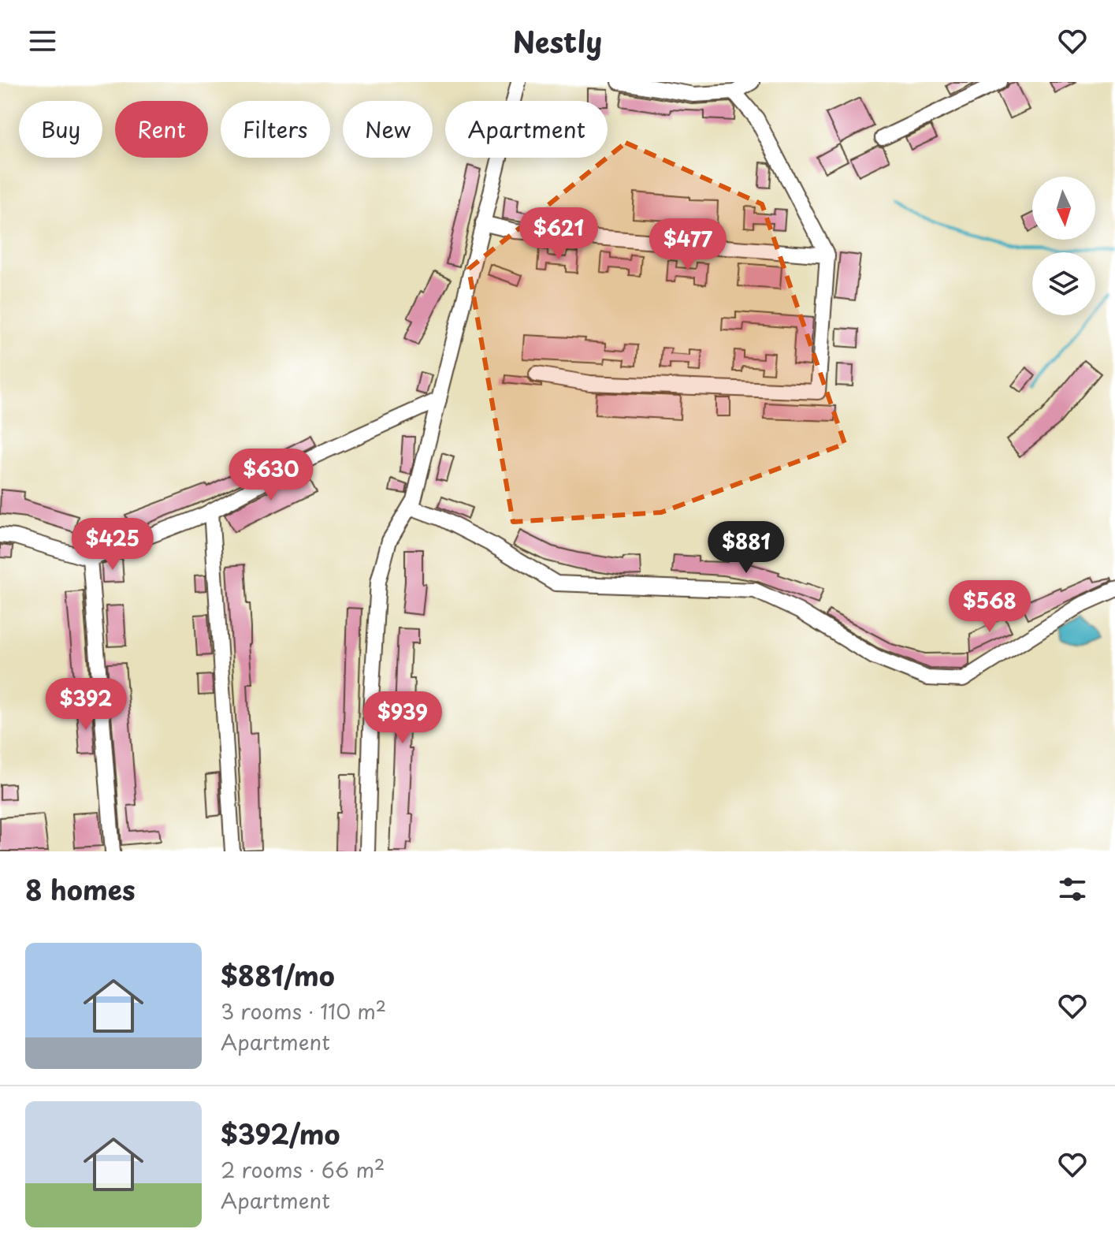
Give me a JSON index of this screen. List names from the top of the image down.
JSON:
{
  "north": "bottom",
  "page": {
    "header": "Nestly",
    "chip": [
      "Buy",
      "Rent",
      "Filters",
      "New",
      "Apartment"
    ],
    "price": [
      "$621",
      "$477",
      "$630",
      "$425",
      "$881",
      "$568",
      "$392",
      "$939"
    ],
    "heading": "8 homes",
    "list": [
      {
        "name": "$881/mo",
        "note": "3 rooms · 110 m² · Apartment"
      },
      {
        "name": "$392/mo",
        "note": "2 rooms · 66 m² · Apartment"
      }
    ]
  }
}
